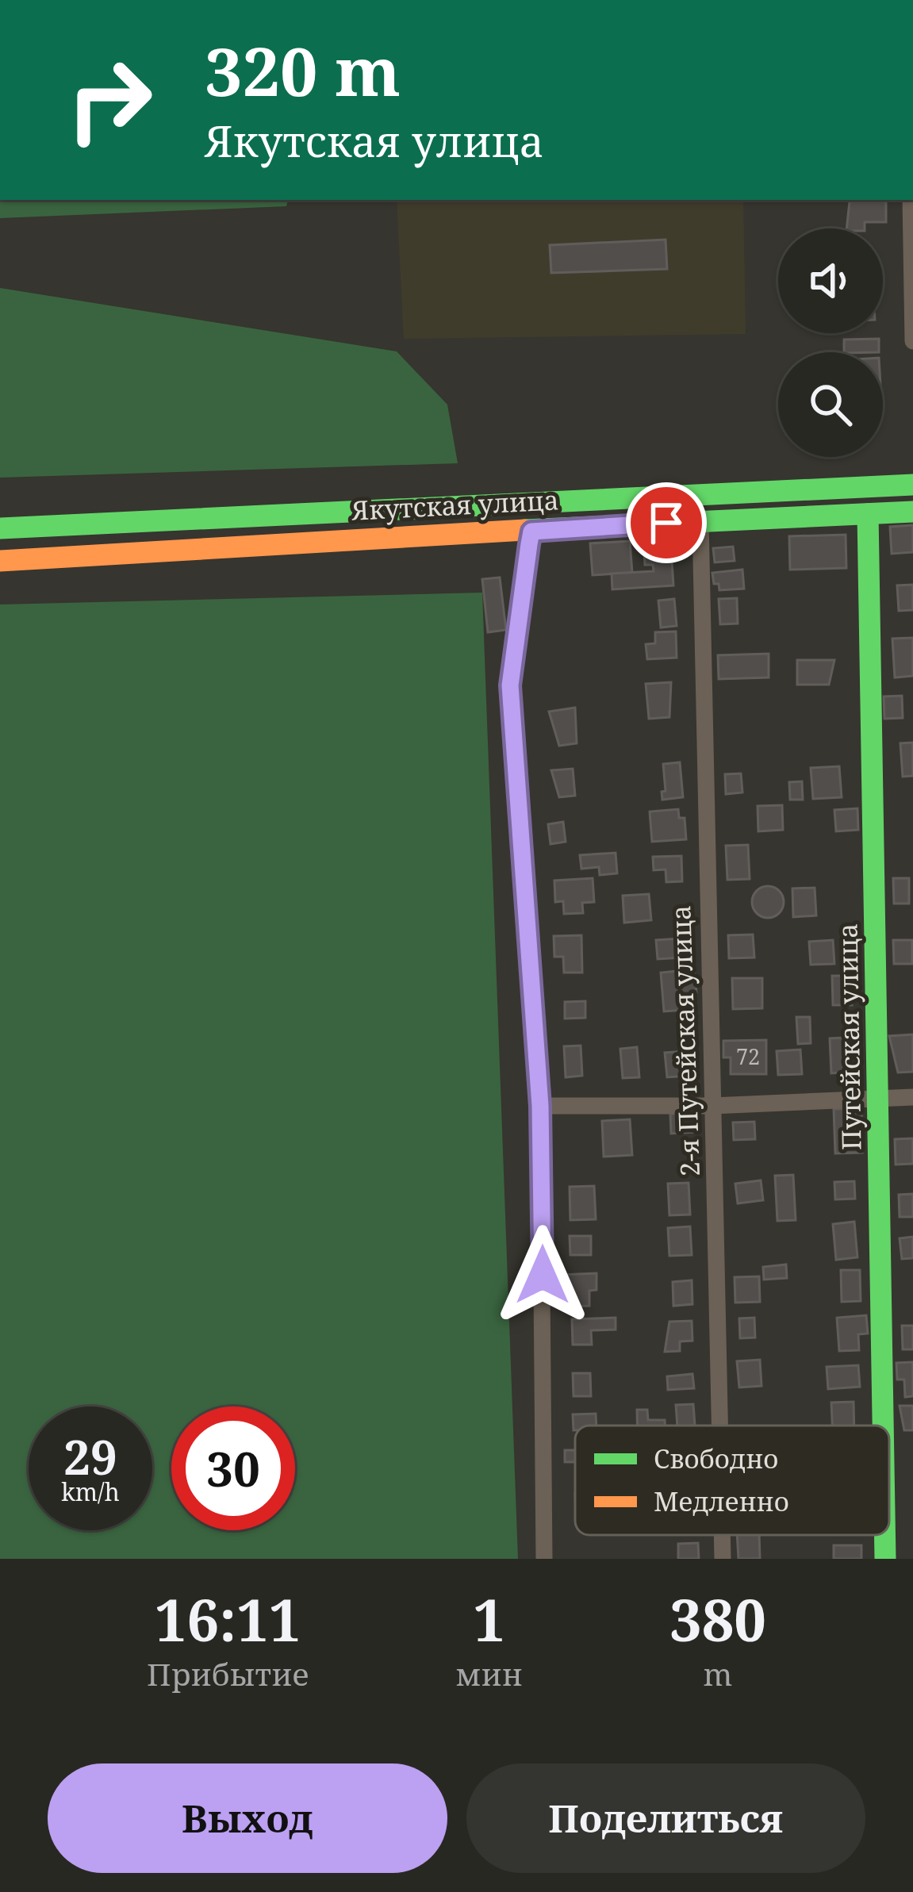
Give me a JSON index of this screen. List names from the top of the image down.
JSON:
{
  "streets": {
    "main road": ["Якутская улица", "Путейская улица"],
    "street": ["2-я Путейская улица"]
  },
  "crossings": [
    ["Якутская улица", "Путейская улица"],
    ["Якутская улица", "2-я Путейская улица"]
  ],
  "house_numbers": ["72"],
  "legend": ["Свободно", "Медленно"],
  "page": {
    "turn": ["320 m", "Якутская улица"],
    "speed": "29 km/h",
    "limit": "30",
    "eta": [
      "16:11",
      "Прибытие",
      "1",
      "мин",
      "380",
      "m"
    ],
    "buttons": ["Выход", "Поделиться"]
  }
}
